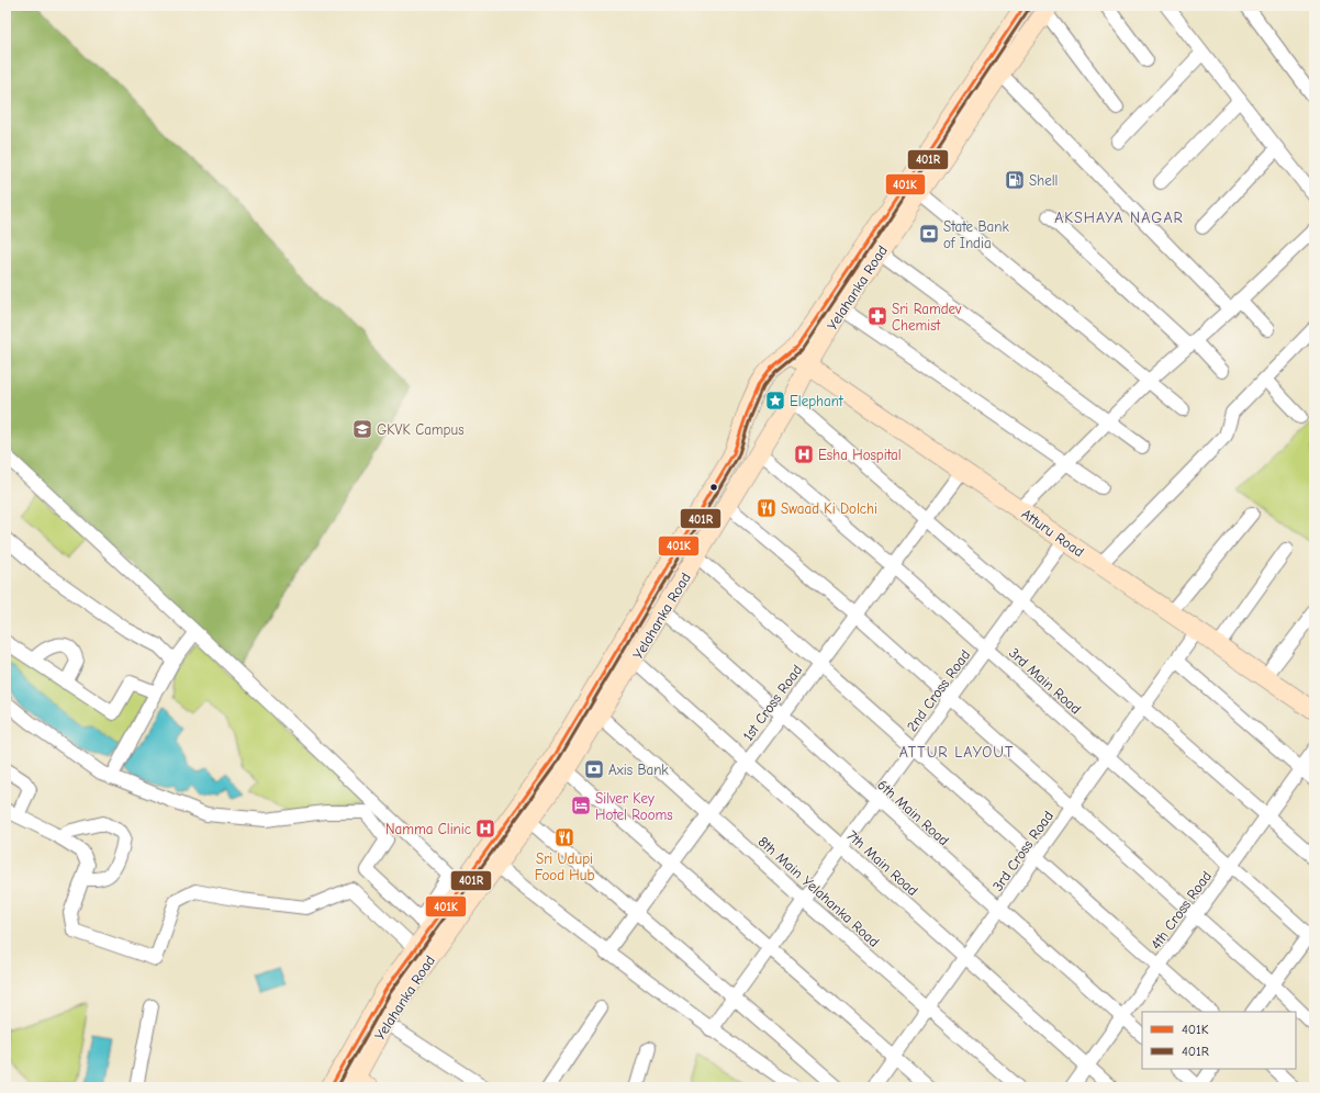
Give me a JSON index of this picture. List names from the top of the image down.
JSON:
{
  "streets": {
    "main road": ["Yelahanka Road", "Atturu Road"],
    "street": [
      "3rd Main Road",
      "2nd Cross Road",
      "1st Cross Road",
      "6th Main Road",
      "3rd Cross Road",
      "7th Main Road",
      "8th Main Yelahanka Road",
      "4th Cross Road"
    ]
  },
  "crossings": [
    ["Yelahanka Road", "Atturu Road"],
    ["Yelahanka Road", "3rd Main Road"],
    ["Yelahanka Road", "6th Main Road"],
    ["Yelahanka Road", "7th Main Road"],
    ["Yelahanka Road", "8th Main Yelahanka Road"],
    ["Atturu Road", "2nd Cross Road"],
    ["Atturu Road", "1st Cross Road"],
    ["Atturu Road", "3rd Cross Road"],
    ["3rd Main Road", "2nd Cross Road"],
    ["3rd Main Road", "1st Cross Road"],
    ["3rd Main Road", "3rd Cross Road"],
    ["3rd Main Road", "4th Cross Road"],
    ["2nd Cross Road", "6th Main Road"],
    ["2nd Cross Road", "7th Main Road"],
    ["2nd Cross Road", "8th Main Yelahanka Road"],
    ["1st Cross Road", "6th Main Road"],
    ["1st Cross Road", "7th Main Road"],
    ["1st Cross Road", "8th Main Yelahanka Road"],
    ["6th Main Road", "3rd Cross Road"],
    ["6th Main Road", "4th Cross Road"],
    ["3rd Cross Road", "7th Main Road"],
    ["3rd Cross Road", "8th Main Yelahanka Road"],
    ["7th Main Road", "4th Cross Road"]
  ],
  "districts": ["AKSHAYA NAGAR", "ATTUR LAYOUT"],
  "places": {
    "fuel station": ["Shell"],
    "bank": ["State Bank of India", "Axis Bank"],
    "pharmacy": ["Sri Ramdev Chemist"],
    "place": ["Elephant"],
    "school or university": ["GKVK Campus"],
    "hospital": ["Esha Hospital", "Namma Clinic"],
    "restaurant": ["Swaad Ki Dolchi", "Sri Udupi Food Hub"],
    "hotel": ["Silver Key Hotel Rooms"]
  },
  "lines": ["transit line 401K", "transit line 401R"],
  "legend": ["401K", "401R"]
}
